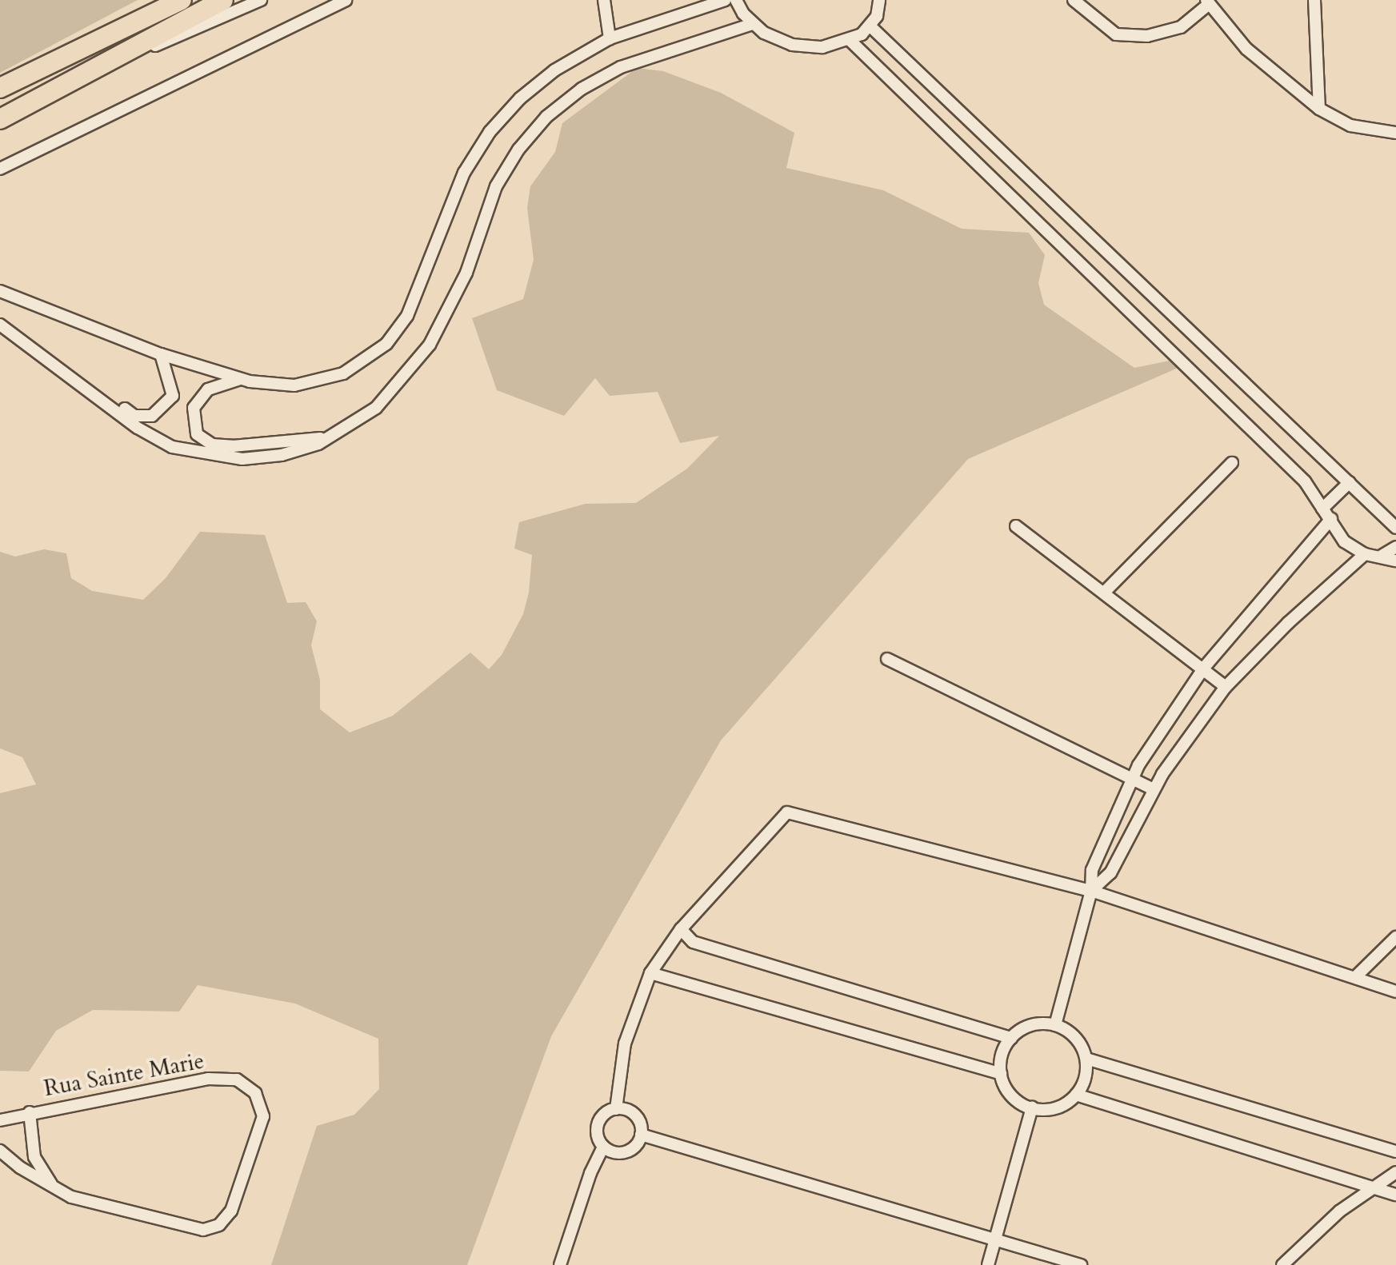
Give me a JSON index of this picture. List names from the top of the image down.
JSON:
{
  "streets": {
    "street": ["Rua Sainte Marie"]
  }
}
